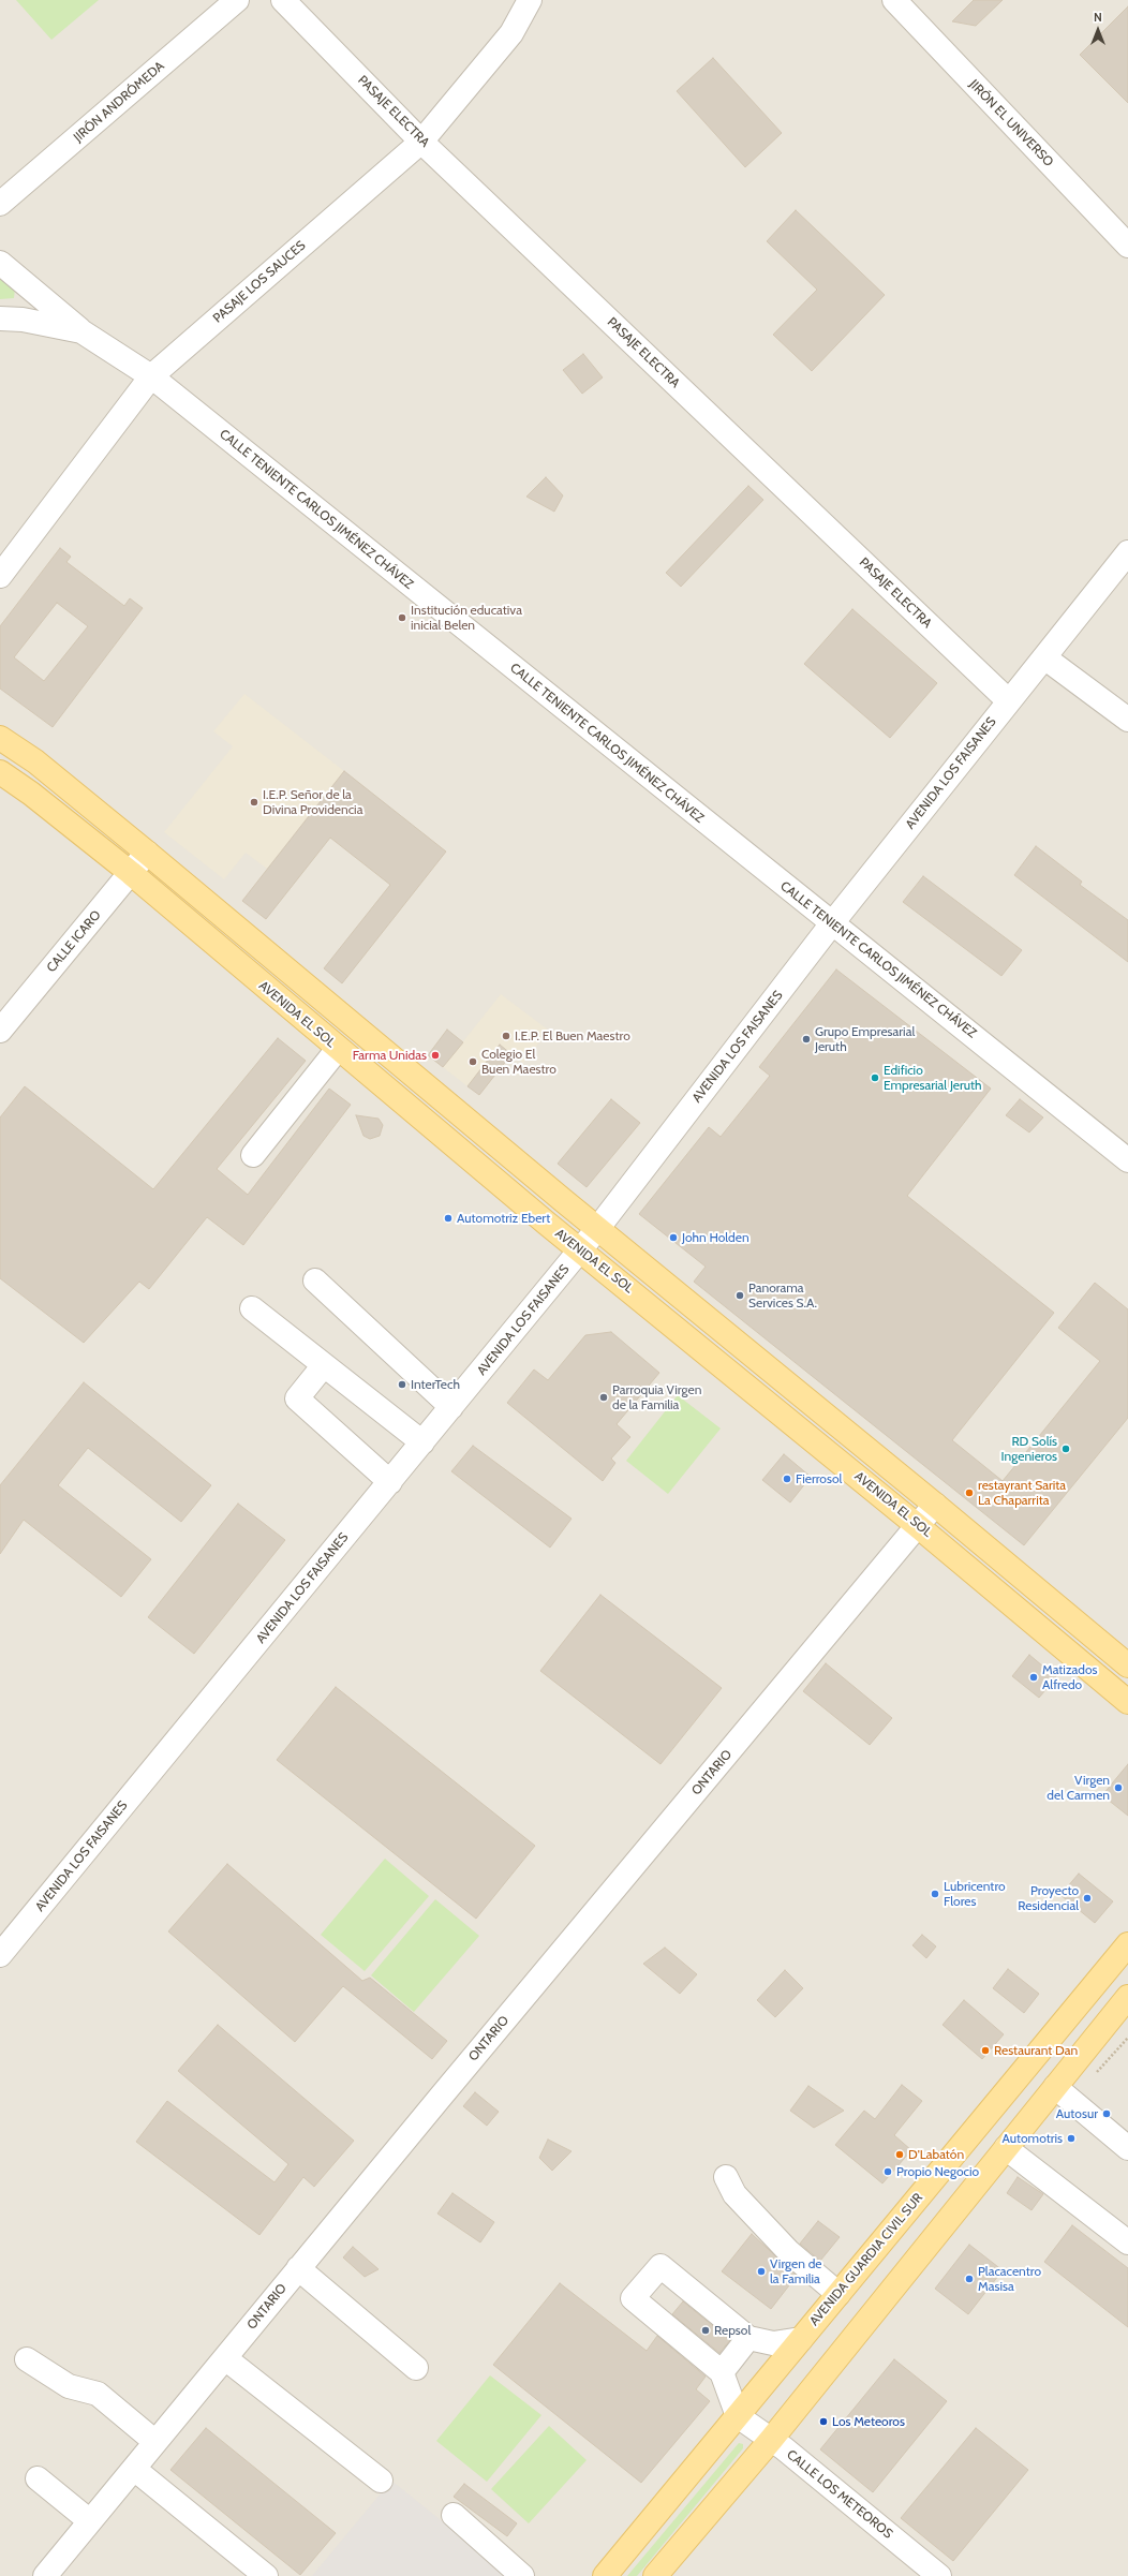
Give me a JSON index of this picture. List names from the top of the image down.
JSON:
{
  "streets": {
    "main road": ["AVENIDA EL SOL", "AVENIDA GUARDIA CIVIL SUR"],
    "street": [
      "JIRÓN ANDRÓMEDA",
      "PASAJE ELECTRA",
      "JIRÓN EL UNIVERSO",
      "PASAJE LOS SAUCES",
      "CALLE TENIENTE CARLOS JIMÉNEZ CHÁVEZ",
      "AVENIDA LOS FAISANES",
      "CALLE ICARO",
      "ONTARIO",
      "CALLE LOS METEOROS"
    ]
  },
  "crossings": [
    ["PASAJE ELECTRA", "PASAJE LOS SAUCES"],
    ["PASAJE ELECTRA", "AVENIDA LOS FAISANES"],
    ["PASAJE LOS SAUCES", "CALLE TENIENTE CARLOS JIMÉNEZ CHÁVEZ"],
    ["CALLE TENIENTE CARLOS JIMÉNEZ CHÁVEZ", "AVENIDA LOS FAISANES"],
    ["AVENIDA LOS FAISANES", "AVENIDA EL SOL"],
    ["CALLE ICARO", "AVENIDA EL SOL"],
    ["AVENIDA EL SOL", "ONTARIO"],
    ["AVENIDA GUARDIA CIVIL SUR", "CALLE LOS METEOROS"]
  ],
  "places": [
    "Institución educativa inicial Belen",
    "I.E.P. Señor de la Divina Providencia",
    "I.E.P. El Buen Maestro",
    "Grupo Empresarial Jeruth",
    "Farma Unidas",
    "Colegio El Buen Maestro",
    "Edificio Empresarial Jeruth",
    "Automotriz Ebert",
    "John Holden",
    "Panorama Services S.A.",
    "InterTech",
    "Parroquia Virgen de la Familia",
    "RD Solís Ingenieros",
    "Fierrosol",
    "restayrant Sarita La Chaparrita",
    "Matizados Alfredo",
    "Virgen del Carmen",
    "Lubricentro Flores",
    "Proyecto Residencial",
    "Restaurant Dan",
    "Autosur",
    "Automotris",
    "D'Labatón",
    "Propio Negocio",
    "Virgen de la Familia",
    "Placacentro Masisa",
    "Repsol",
    "Los Meteoros"
  ],
  "north": "top"
}
